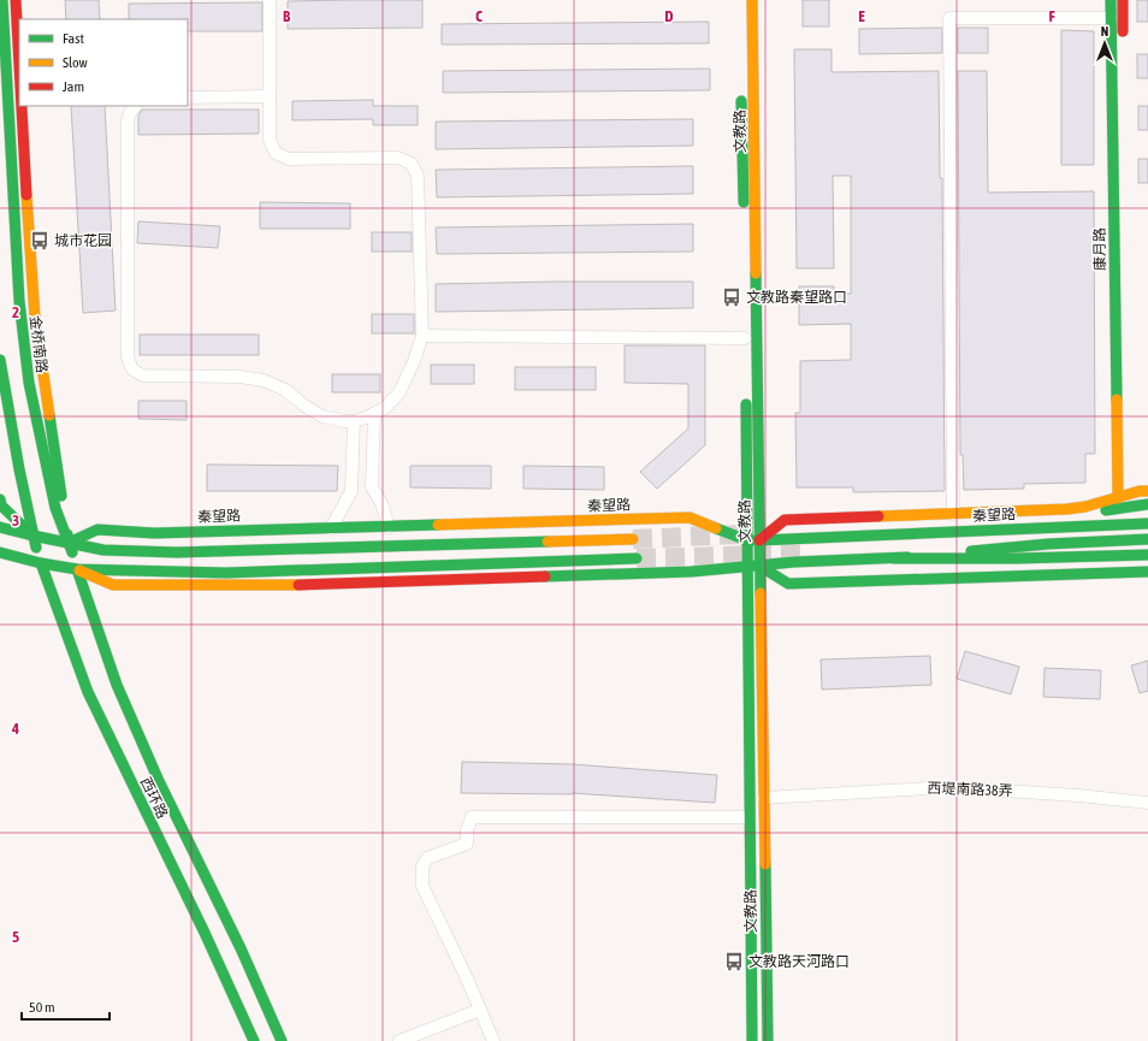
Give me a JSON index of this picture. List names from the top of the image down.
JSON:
{
  "streets": {
    "main road": [
      "文教路",
      "康月路",
      "金桥南路",
      "秦望路",
      "西环路"
    ],
    "street": ["西堤南路38弄"]
  },
  "crossings": [
    ["文教路", "秦望路"],
    ["文教路", "西堤南路38弄"],
    ["金桥南路", "秦望路"],
    ["金桥南路", "西环路"]
  ],
  "places": {
    "bus stop": ["城市花园", "文教路秦望路口", "文教路天河路口"]
  },
  "legend": ["Fast", "Slow", "Jam"],
  "scale_bar": "50 m",
  "north": "top",
  "grid": {
    "columns": [
      "B",
      "C",
      "D",
      "E",
      "F"
    ],
    "rows": [
      "2",
      "3",
      "4",
      "5"
    ]
  }
}
